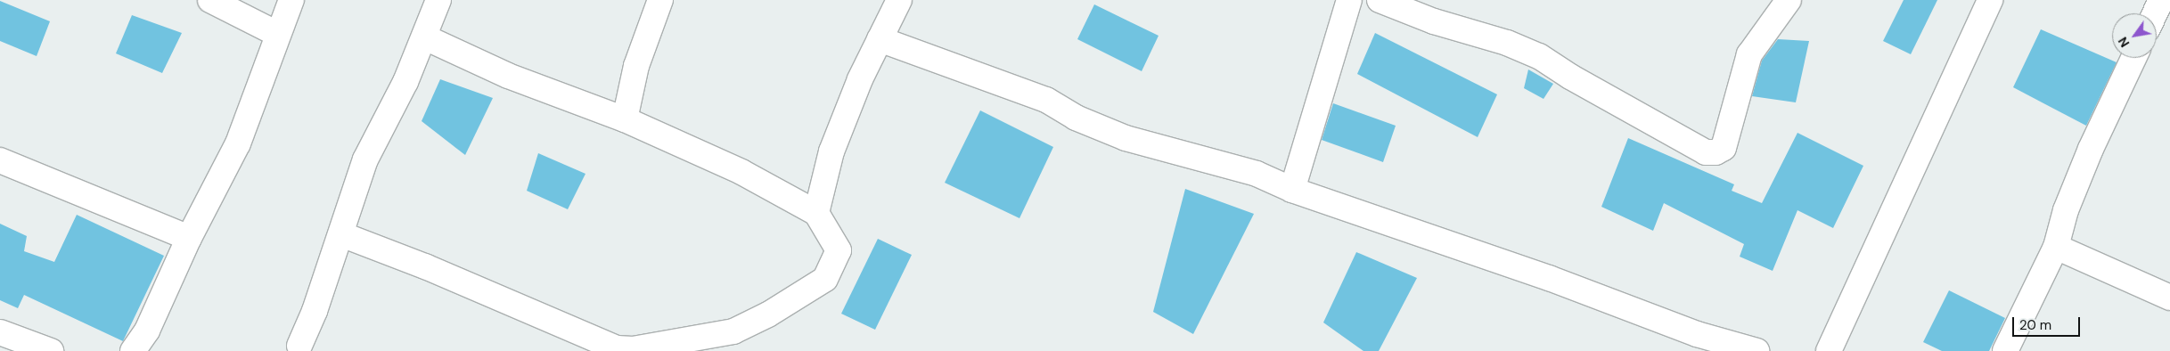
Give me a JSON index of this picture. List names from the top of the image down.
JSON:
{
  "scale_bar": "20 m",
  "north": "bottom left"
}
